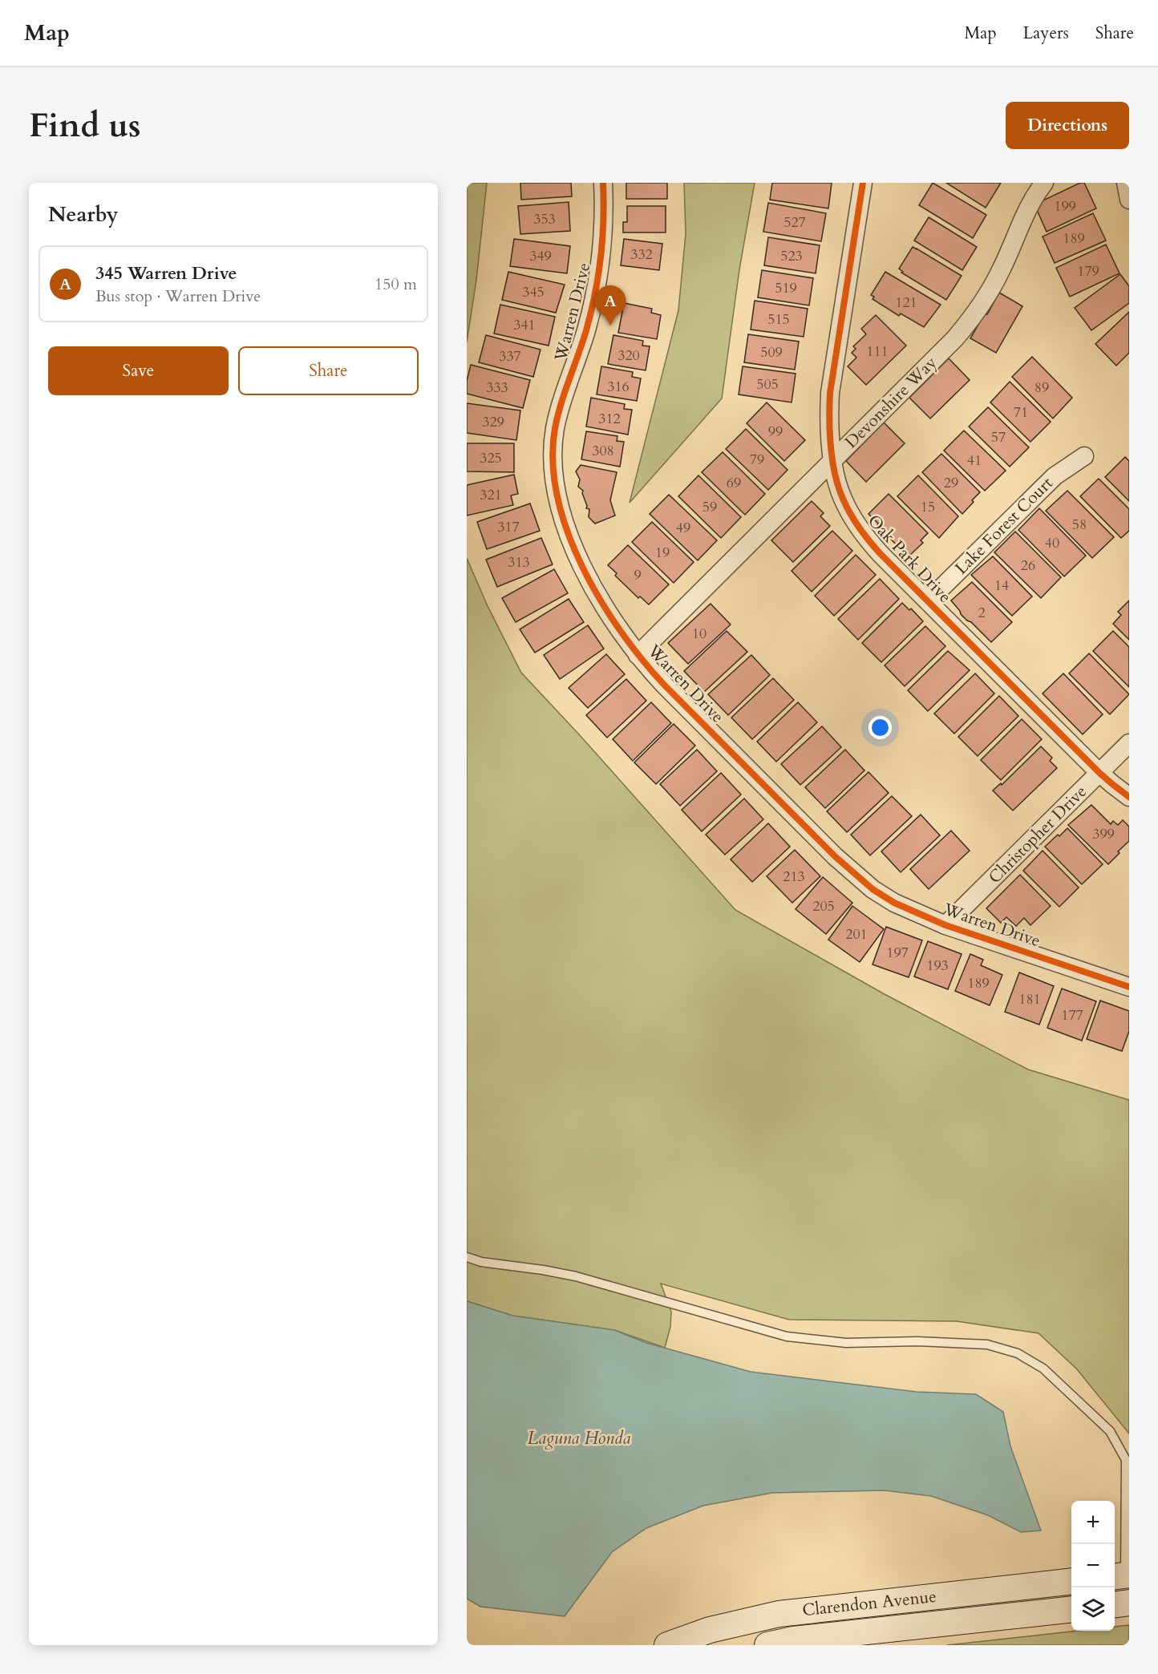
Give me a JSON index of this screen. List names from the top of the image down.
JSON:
{
  "streets": {
    "main road": ["Clarendon Avenue"],
    "street": [
      "Warren Drive",
      "Devonshire Way",
      "Lake Forest Court",
      "Oak Park Drive",
      "Christopher Drive"
    ]
  },
  "crossings": [
    ["Warren Drive", "Devonshire Way"],
    ["Warren Drive", "Christopher Drive"],
    ["Devonshire Way", "Oak Park Drive"],
    ["Lake Forest Court", "Oak Park Drive"],
    ["Oak Park Drive", "Christopher Drive"]
  ],
  "water": ["Laguna Honda"],
  "house_numbers": [
    "199",
    "353",
    "527",
    "189",
    "332",
    "349",
    "523",
    "179",
    "519",
    "345",
    "121",
    "515",
    "341",
    "111",
    "509",
    "320",
    "337",
    "505",
    "316",
    "333",
    "89",
    "71",
    "312",
    "329",
    "99",
    "57",
    "308",
    "325",
    "79",
    "41",
    "69",
    "29",
    "321",
    "59",
    "15",
    "58",
    "317",
    "49",
    "40",
    "19",
    "313",
    "26",
    "9",
    "14",
    "2",
    "10",
    "399",
    "213",
    "205",
    "201",
    "197",
    "193",
    "189",
    "181",
    "177"
  ],
  "page": {
    "header": "Map",
    "nav": ["Map", "Layers", "Share"],
    "buttons": [
      "Directions",
      ["Save", "Share"]
    ],
    "title": "Find us",
    "heading": "Nearby",
    "list": [
      {
        "mark": "A",
        "name": "345 Warren Drive",
        "note": "Bus stop · Warren Drive",
        "value": "150 m"
      }
    ],
    "pins": "A",
    "map_buttons": ["+", "−"]
  }
}
